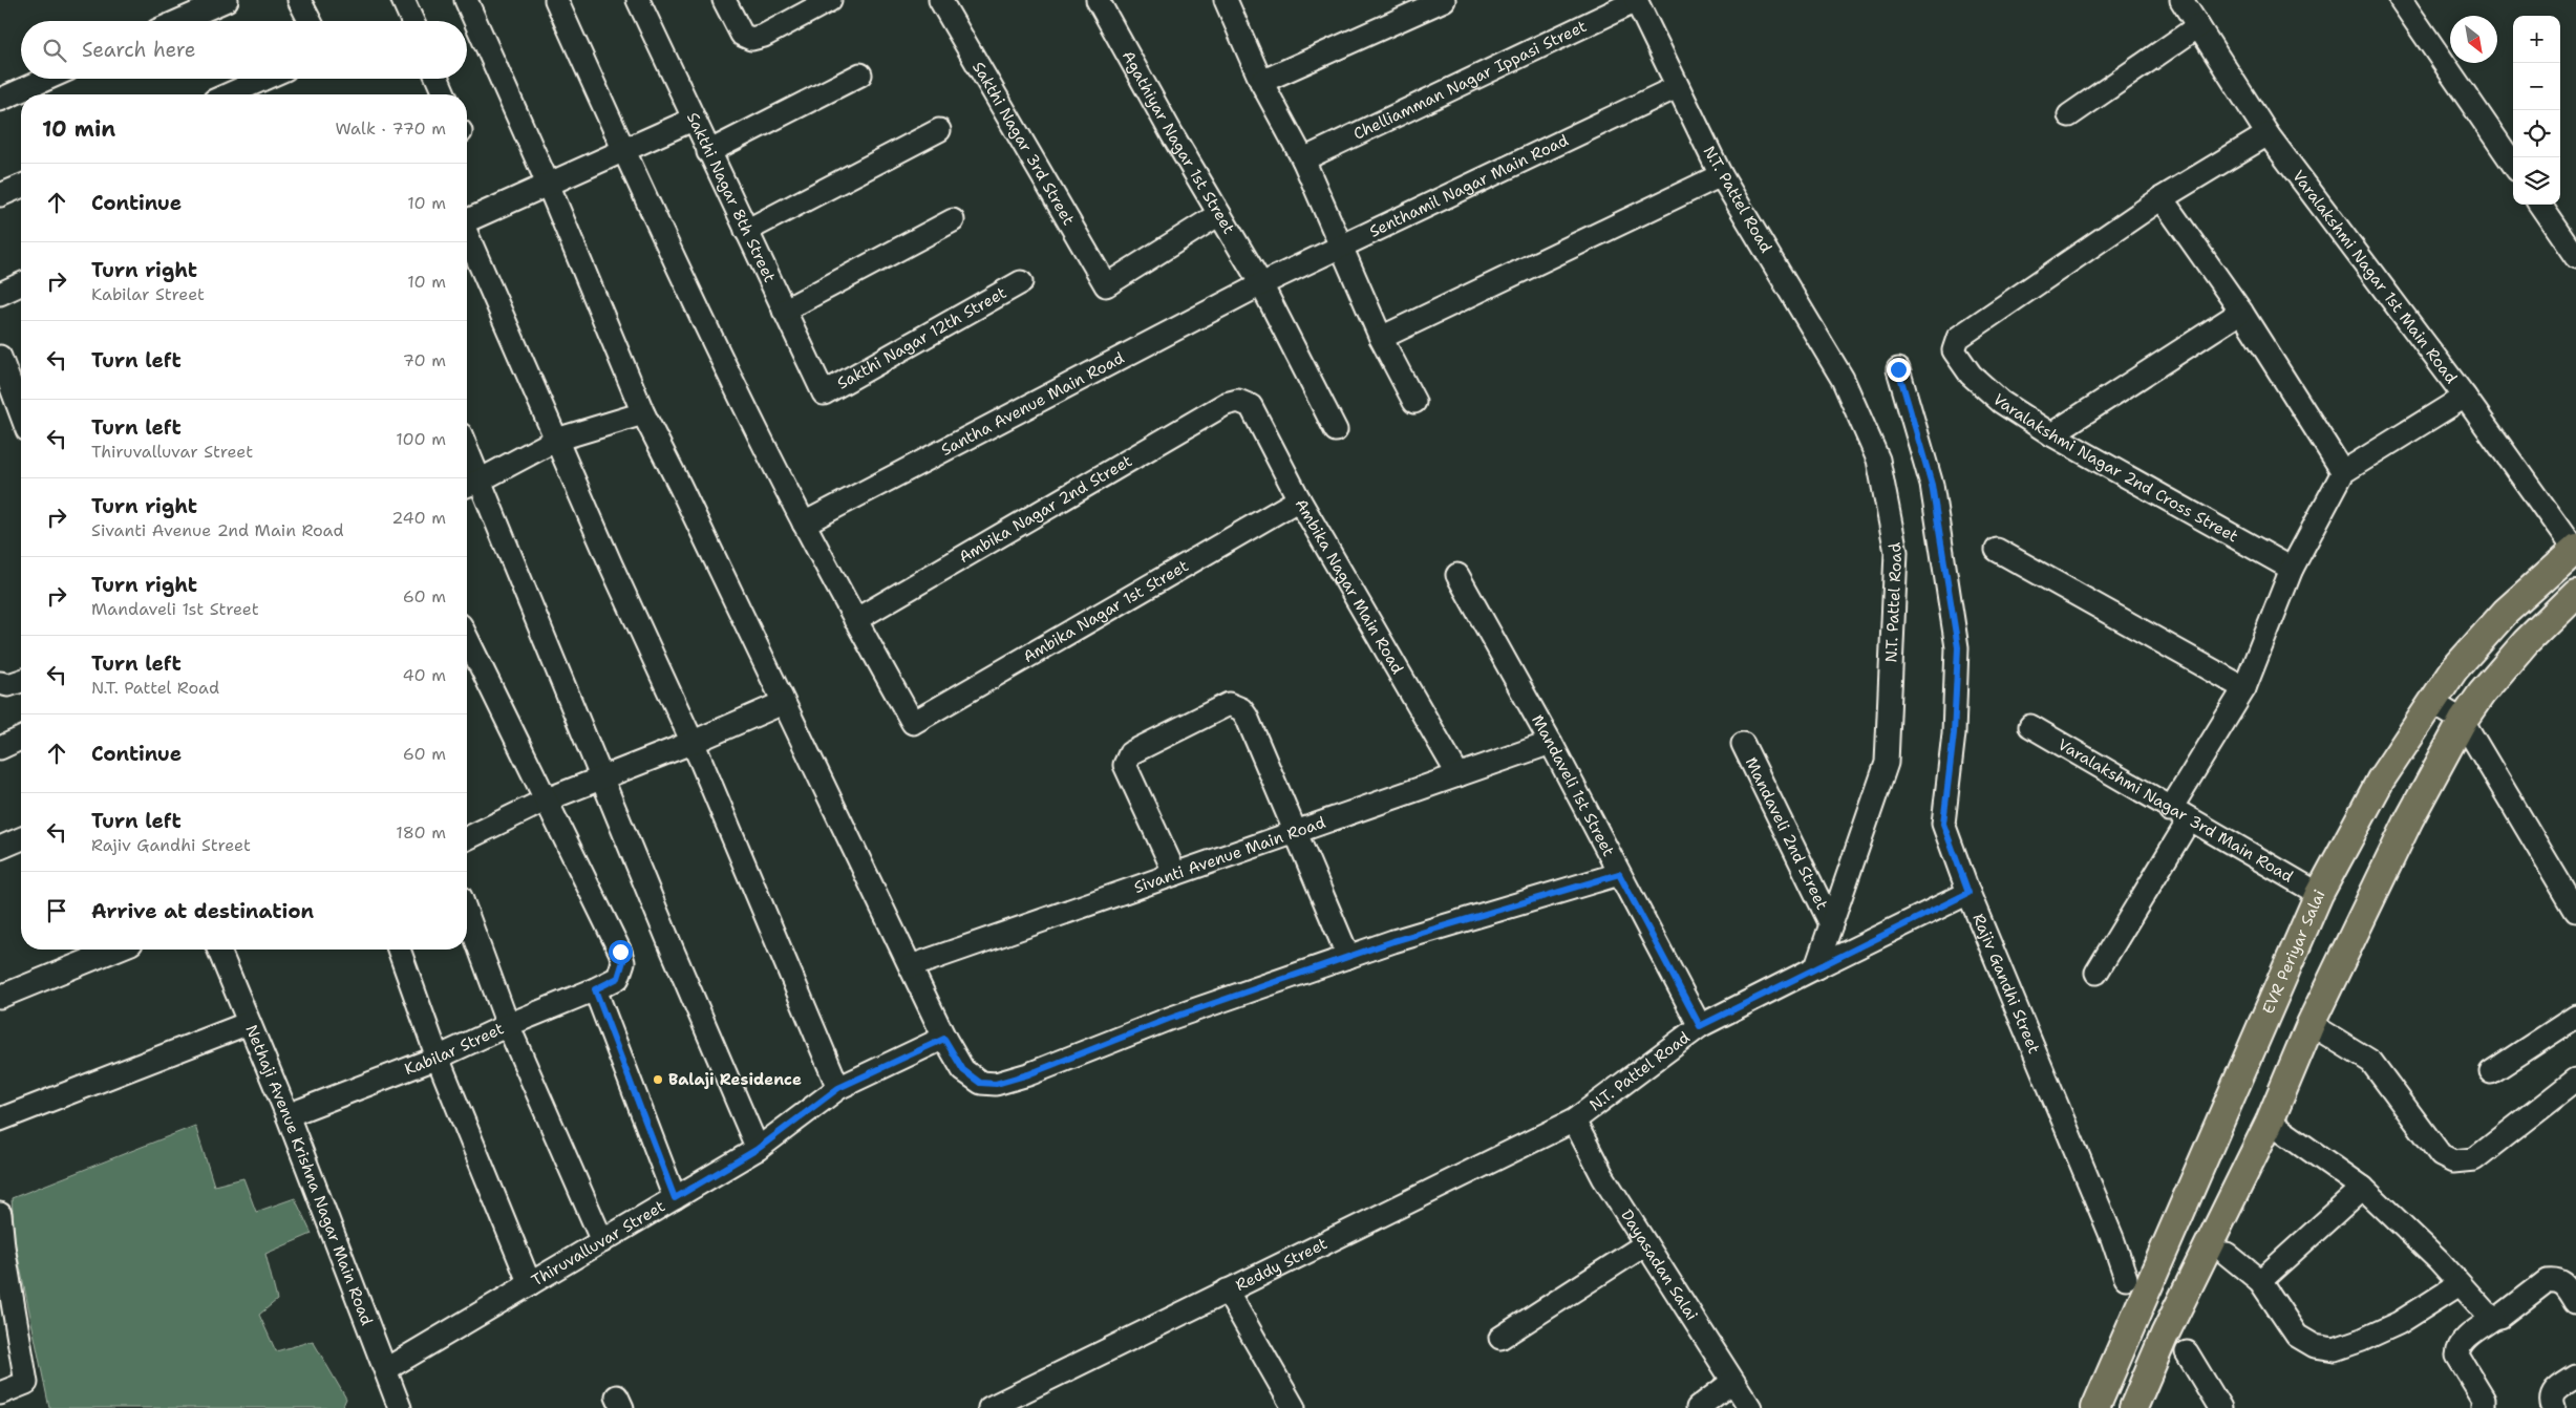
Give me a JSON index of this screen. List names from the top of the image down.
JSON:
{
  "streets": {
    "main road": ["EVR Periyar Salai"],
    "street": [
      "Chelliamman Nagar Ippasi Street",
      "Sakthi Nagar 3rd Street",
      "Agathiyar Nagar 1st Street",
      "Senthamil Nagar Main Road",
      "Sakthi Nagar 8th Street",
      "N.T. Pattel Road",
      "Varalakshmi Nagar 1st Main Road",
      "Sakthi Nagar 12th Street",
      "Santha Avenue Main Road",
      "Varalakshmi Nagar 2nd Cross Street",
      "Ambika Nagar 2nd Street",
      "Ambika Nagar Main Road",
      "Ambika Nagar 1st Street",
      "Mandaveli 1st Street",
      "Varalakshmi Nagar 3rd Main Road",
      "Mandaveli 2nd Street",
      "Sivanti Avenue Main Road",
      "Rajiv Gandhi Street",
      "Kabilar Street",
      "Nethaji Avenue Krishna Nagar Main Road",
      "Thiruvalluvar Street",
      "Reddy Street",
      "Dayasadan Salai"
    ]
  },
  "crossings": [
    ["Chelliamman Nagar Ippasi Street", "N.T. Pattel Road"],
    ["Sakthi Nagar 3rd Street", "Agathiyar Nagar 1st Street"],
    ["Agathiyar Nagar 1st Street", "Senthamil Nagar Main Road"],
    ["Agathiyar Nagar 1st Street", "Santha Avenue Main Road"],
    ["Senthamil Nagar Main Road", "N.T. Pattel Road"],
    ["Senthamil Nagar Main Road", "Santha Avenue Main Road"],
    ["Sakthi Nagar 8th Street", "Sakthi Nagar 12th Street"],
    ["N.T. Pattel Road", "Mandaveli 1st Street"],
    ["N.T. Pattel Road", "Mandaveli 2nd Street"],
    ["N.T. Pattel Road", "Reddy Street"],
    ["N.T. Pattel Road", "Dayasadan Salai"],
    ["Varalakshmi Nagar 1st Main Road", "EVR Periyar Salai"],
    ["Ambika Nagar 2nd Street", "Ambika Nagar Main Road"],
    ["Ambika Nagar 2nd Street", "Ambika Nagar 1st Street"],
    ["Ambika Nagar Main Road", "Ambika Nagar 1st Street"],
    ["Ambika Nagar Main Road", "Sivanti Avenue Main Road"],
    ["Mandaveli 1st Street", "Sivanti Avenue Main Road"],
    ["Varalakshmi Nagar 3rd Main Road", "EVR Periyar Salai"],
    ["Kabilar Street", "Nethaji Avenue Krishna Nagar Main Road"],
    ["Nethaji Avenue Krishna Nagar Main Road", "Thiruvalluvar Street"],
    ["Reddy Street", "Dayasadan Salai"]
  ],
  "places": ["Balaji Residence"],
  "north": "bottom right",
  "page": {
    "map_buttons": ["+", "−"],
    "search": "Search here",
    "heading": ["10 min", "Walk · 770 m"],
    "list": [
      ["Continue", "10 m"],
      ["Turn right", "Kabilar Street", "10 m"],
      ["Turn left", "70 m"],
      ["Turn left", "Thiruvalluvar Street", "100 m"],
      ["Turn right", "Sivanti Avenue 2nd Main Road", "240 m"],
      ["Turn right", "Mandaveli 1st Street", "60 m"],
      ["Turn left", "N.T. Pattel Road", "40 m"],
      ["Continue", "60 m"],
      ["Turn left", "Rajiv Gandhi Street", "180 m"],
      "Arrive at destination"
    ]
  }
}
